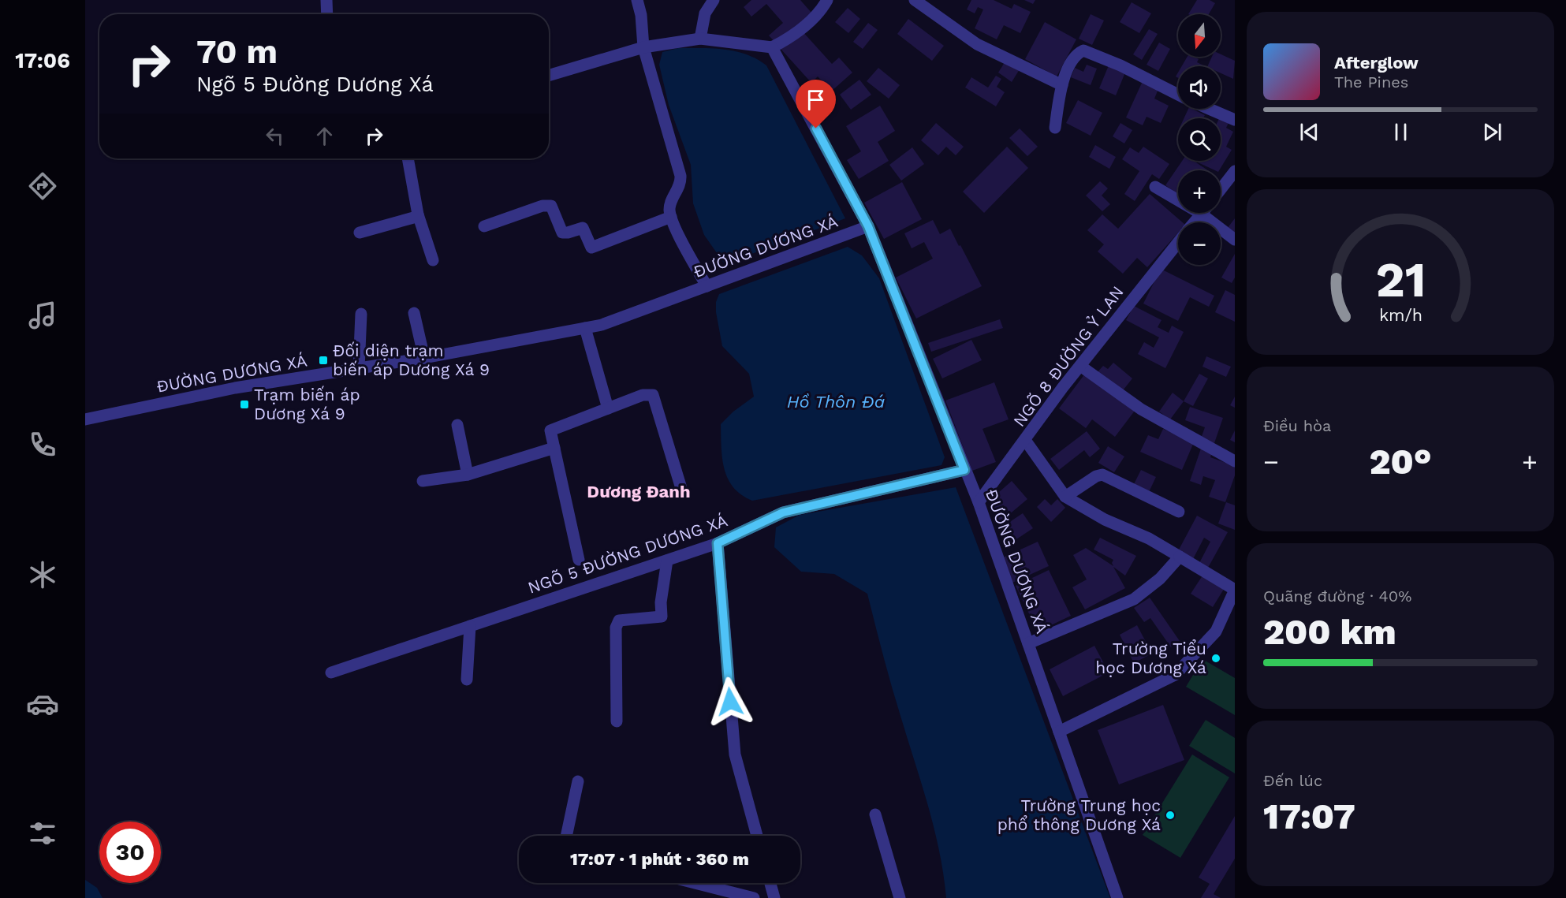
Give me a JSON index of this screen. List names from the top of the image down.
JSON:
{
  "streets": {
    "street": ["ĐƯỜNG DƯƠNG XÁ", "NGÕ 8 ĐƯỜNG Ỷ LAN", "NGÕ 5 ĐƯỜNG DƯƠNG XÁ"]
  },
  "crossings": [
    ["ĐƯỜNG DƯƠNG XÁ", "NGÕ 8 ĐƯỜNG Ỷ LAN"],
    ["ĐƯỜNG DƯƠNG XÁ", "NGÕ 5 ĐƯỜNG DƯƠNG XÁ"]
  ],
  "districts": ["Dương Đanh"],
  "water": ["Hồ Thôn Đá"],
  "places": {
    "transit": ["Đối diện trạm biến áp Dương Xá 9", "Trạm biến áp Dương Xá 9"],
    "other": ["Trường Tiểu học Dương Xá", "Trường Trung học phổ thông Dương Xá"]
  },
  "north": "bottom",
  "page": {
    "tabs": "17:06",
    "map_buttons": ["+", "−"],
    "turn": ["70 m", "Ngõ 5 Đường Dương Xá"],
    "song": ["Afterglow", "The Pines"],
    "tile": [
      "Điều hòa",
      ["Quãng đường · 40%", "200 km"],
      ["Đến lúc", "17:07"]
    ],
    "heat": ["−", "20°", "+"],
    "limit": "30",
    "trip": "17:07 · 1 phút · 360 m",
    "gauge": ["21", "km/h"]
  }
}
